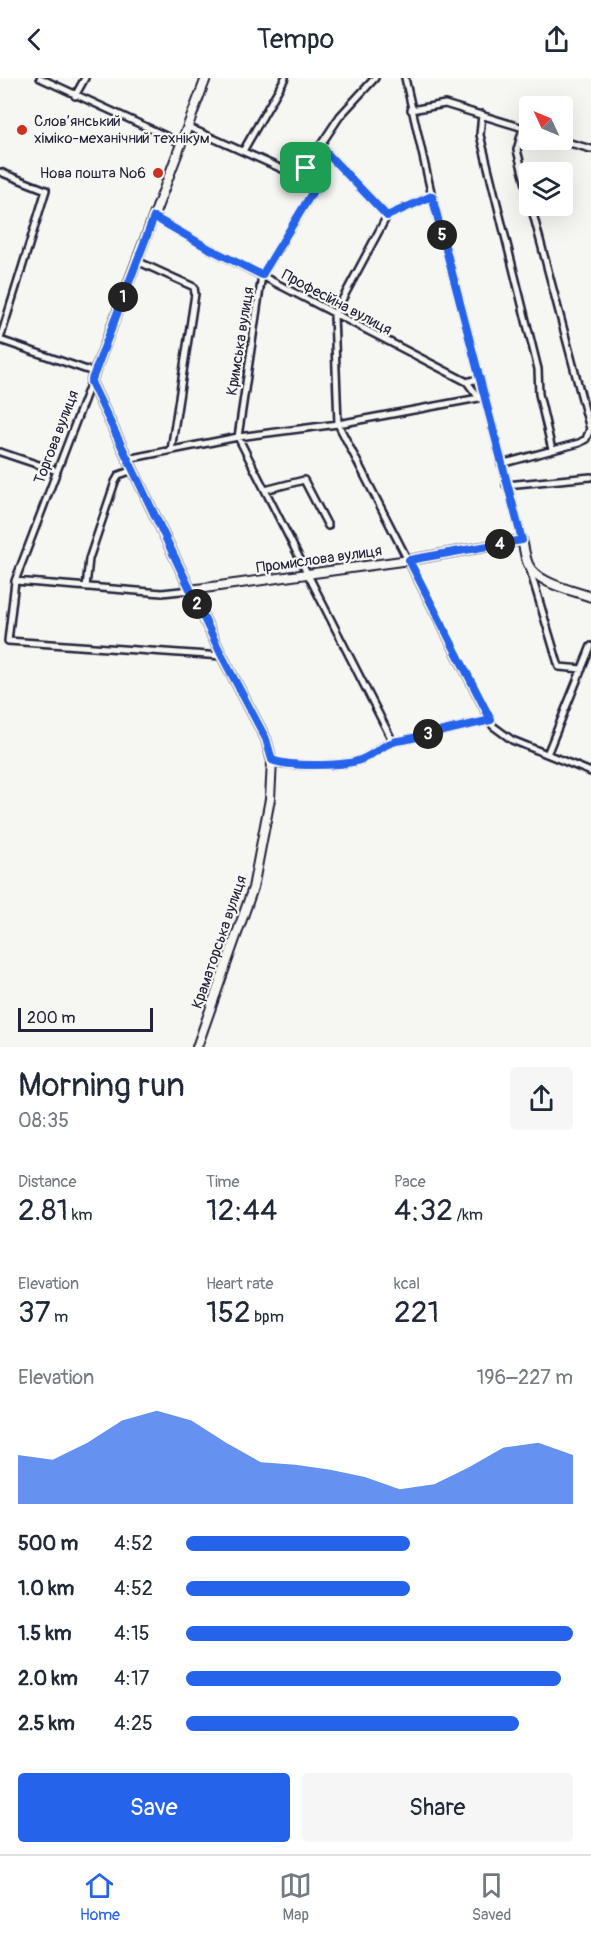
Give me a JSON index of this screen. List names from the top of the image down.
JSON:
{
  "streets": {
    "street": [
      "Професійна вулиця",
      "Кримська вулиця",
      "Торгова вулиця",
      "Промислова вулиця",
      "Краматорська вулиця"
    ]
  },
  "crossings": [
    ["Професійна вулиця", "Кримська вулиця"],
    ["Професійна вулиця", "Торгова вулиця"],
    ["Торгова вулиця", "Краматорська вулиця"],
    ["Промислова вулиця", "Краматорська вулиця"]
  ],
  "places": ["Слов’янський хіміко-механічний технікум", "Нова пошта №6"],
  "scale_bar": "200 m",
  "north": "top left",
  "page": {
    "header": "Tempo",
    "pins": [
      "5",
      "1",
      "4",
      "2",
      "3"
    ],
    "scale": "200 m",
    "heading": ["Morning run", "08:35"],
    "stats": [
      ["Distance", "2.81 km"],
      ["Time", "12:44"],
      ["Pace", "4:32 /km"],
      ["Elevation", "37 m"],
      ["Heart rate", "152 bpm"],
      ["kcal", "221"]
    ],
    "chart": ["Elevation", "196–227 m"],
    "list": [
      {
        "name": "500 m",
        "note": "4:52"
      },
      {
        "name": "1.0 km",
        "note": "4:52"
      },
      {
        "name": "1.5 km",
        "note": "4:15"
      },
      {
        "name": "2.0 km",
        "note": "4:17"
      },
      {
        "name": "2.5 km",
        "note": "4:25"
      }
    ],
    "buttons": ["Save", "Share"],
    "tabs": ["Home", "Map", "Saved"]
  }
}
